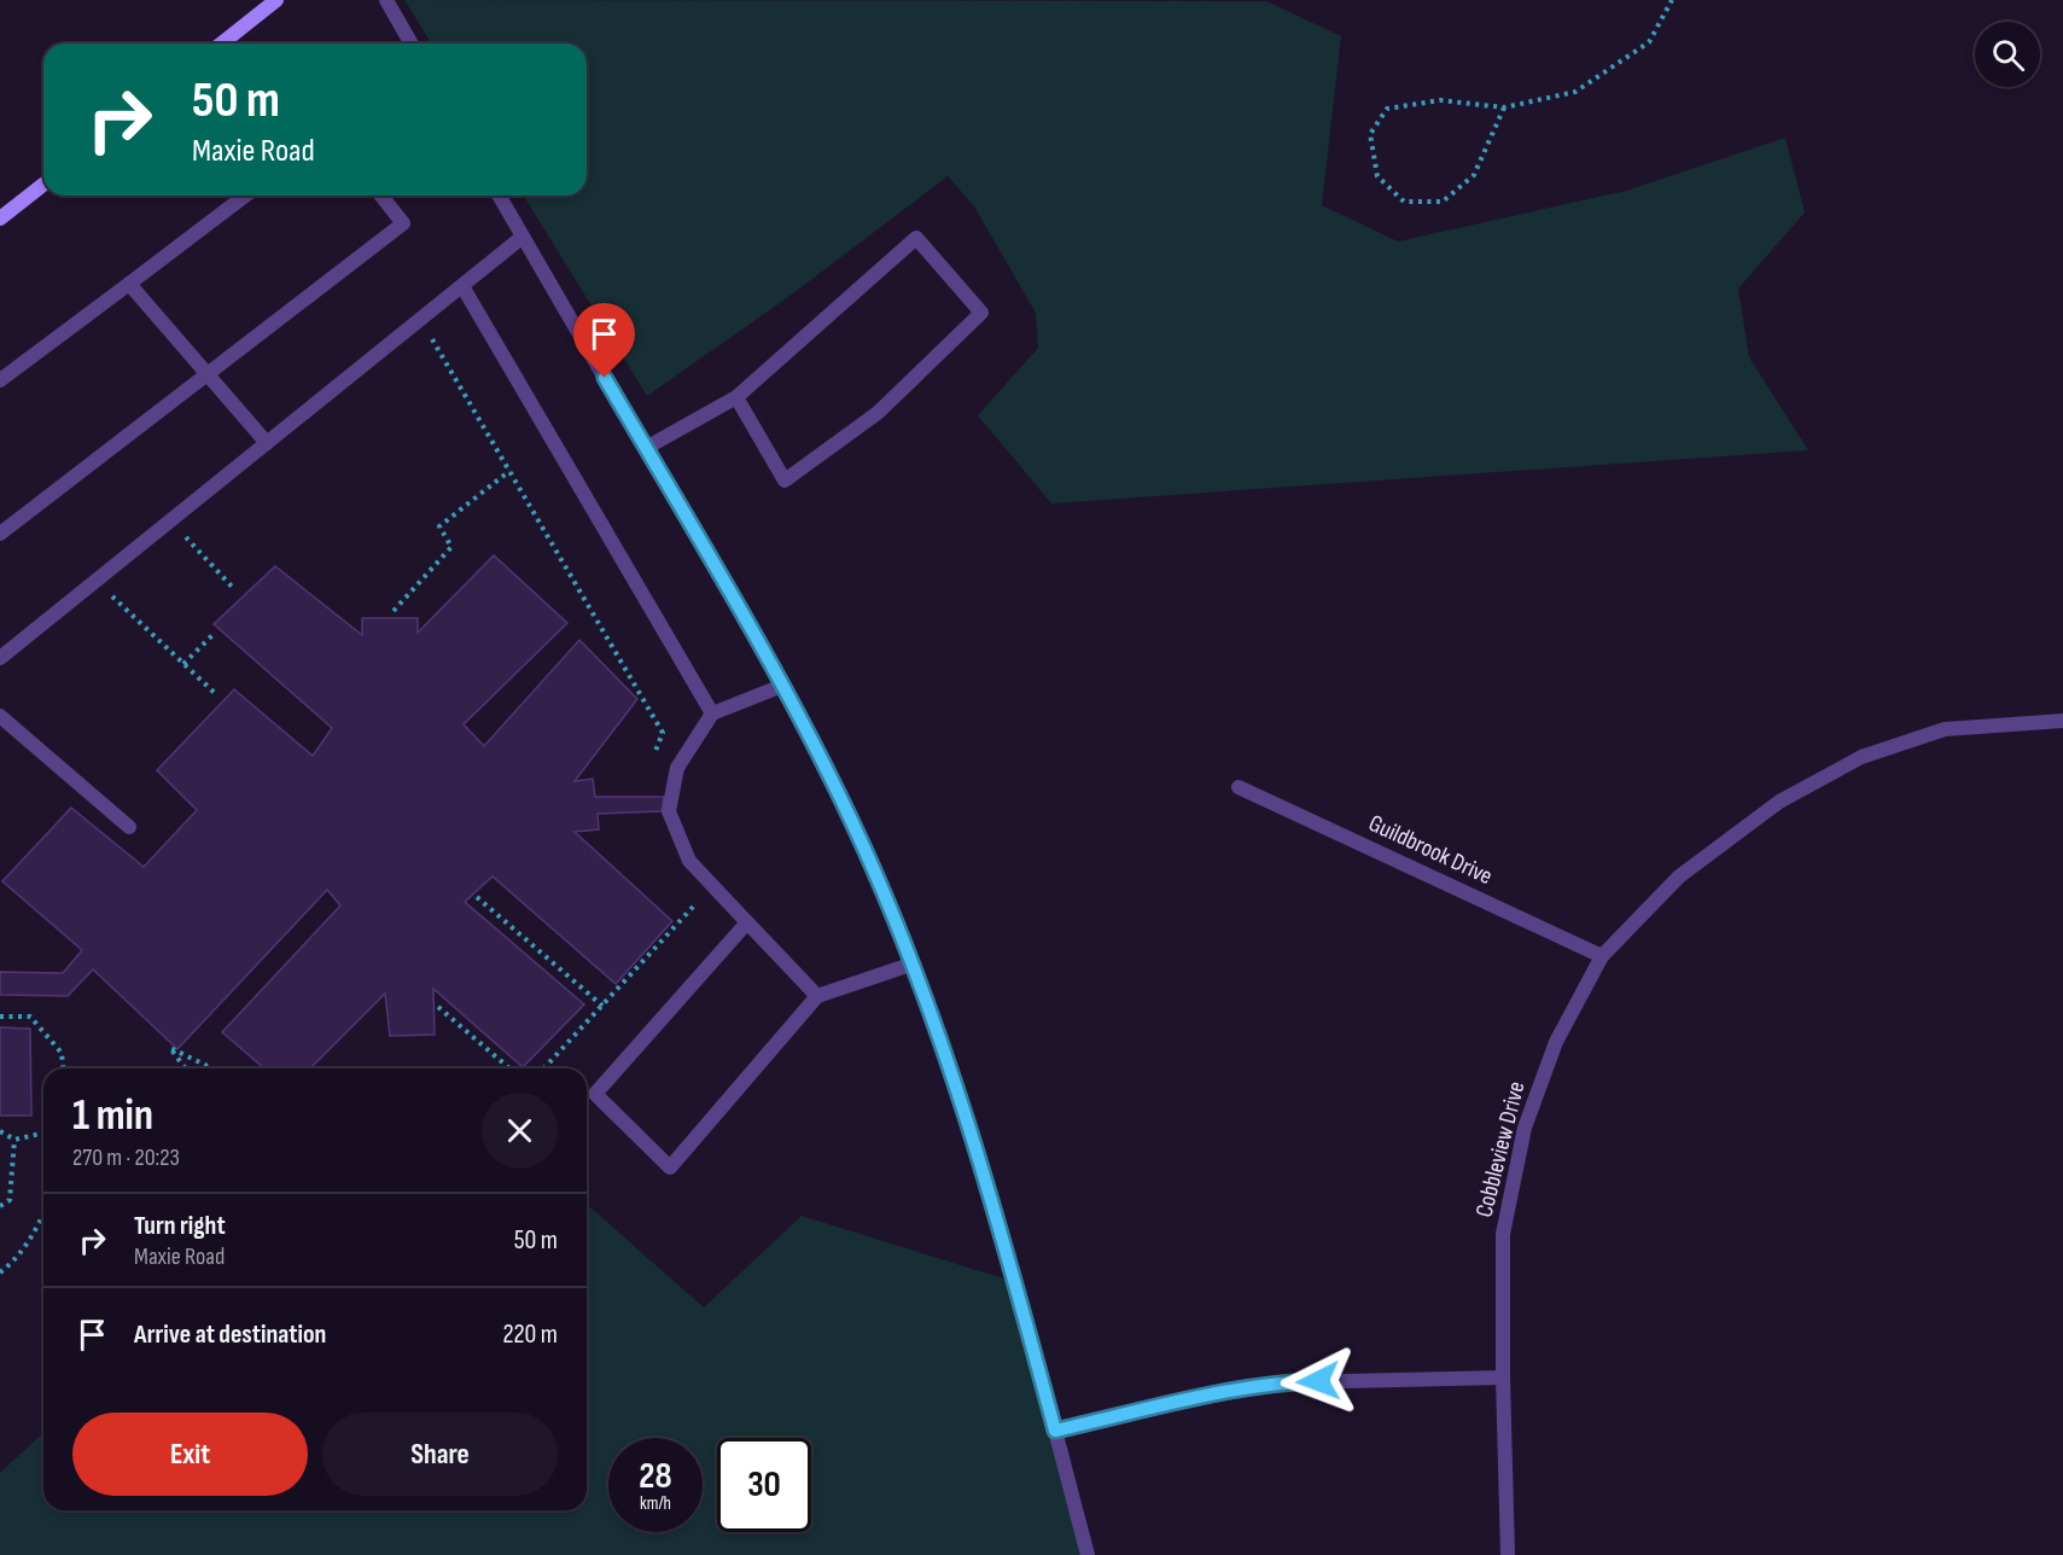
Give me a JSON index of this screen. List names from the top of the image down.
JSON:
{
  "streets": {
    "street": ["Guildbrook Drive", "Cobbleview Drive"]
  },
  "crossings": [
    ["Guildbrook Drive", "Cobbleview Drive"]
  ],
  "page": {
    "turn": ["50 m", "Maxie Road"],
    "heading": ["1 min", "270 m · 20:23"],
    "list": [
      {
        "name": "Turn right",
        "note": "Maxie Road",
        "value": "50 m"
      },
      {
        "name": "Arrive at destination",
        "value": "220 m"
      }
    ],
    "buttons": ["Exit", "Share"],
    "speed": "28 km/h",
    "limit": "30"
  }
}
